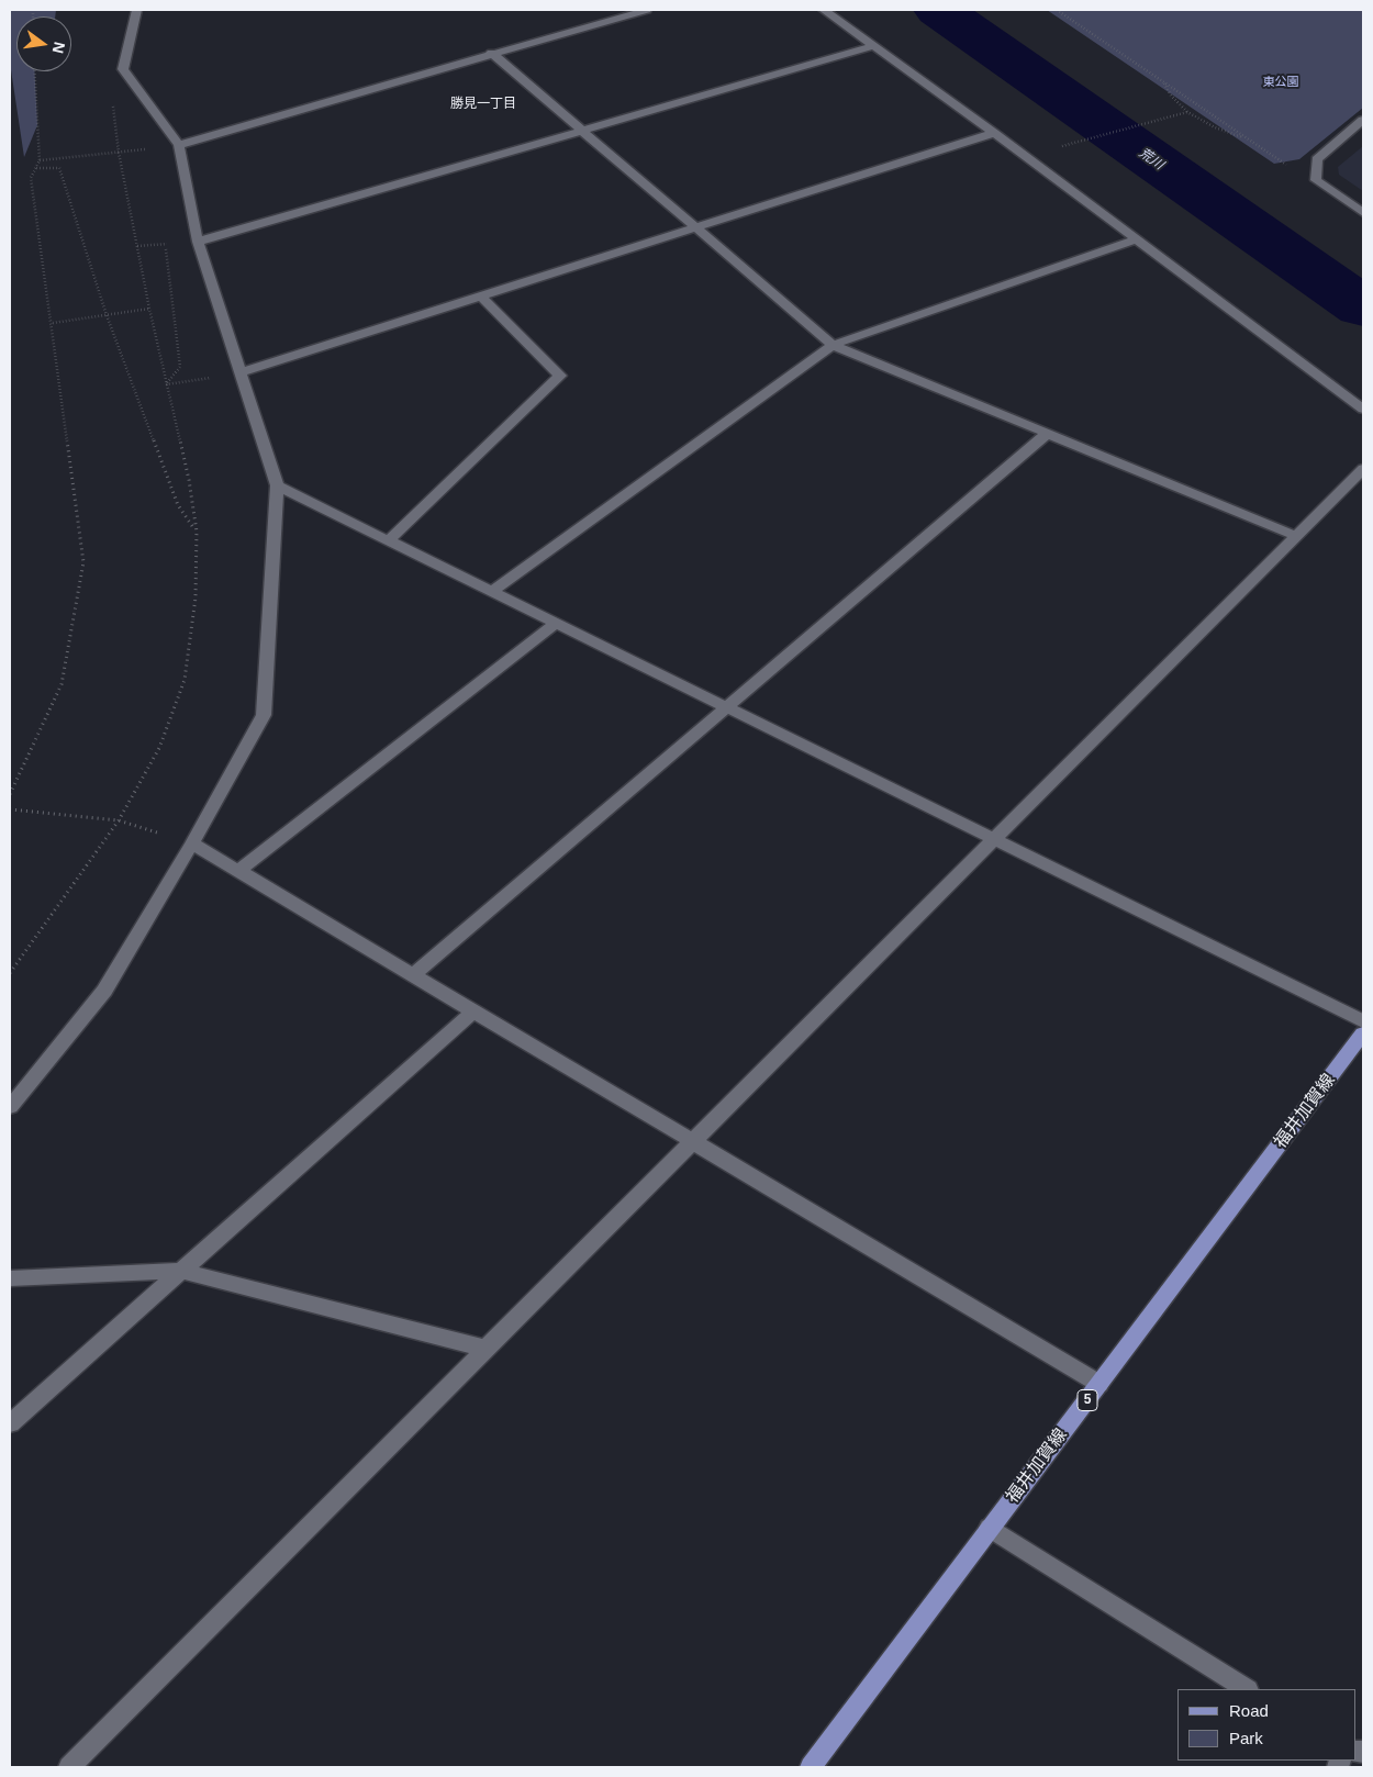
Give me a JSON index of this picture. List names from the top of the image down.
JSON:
{
  "streets": {
    "main road": ["福井加賀線", "5"]
  },
  "districts": ["勝見一丁目"],
  "water": ["荒川"],
  "parks": ["東公園"],
  "legend": ["Road", "Park"],
  "north": "right"
}
